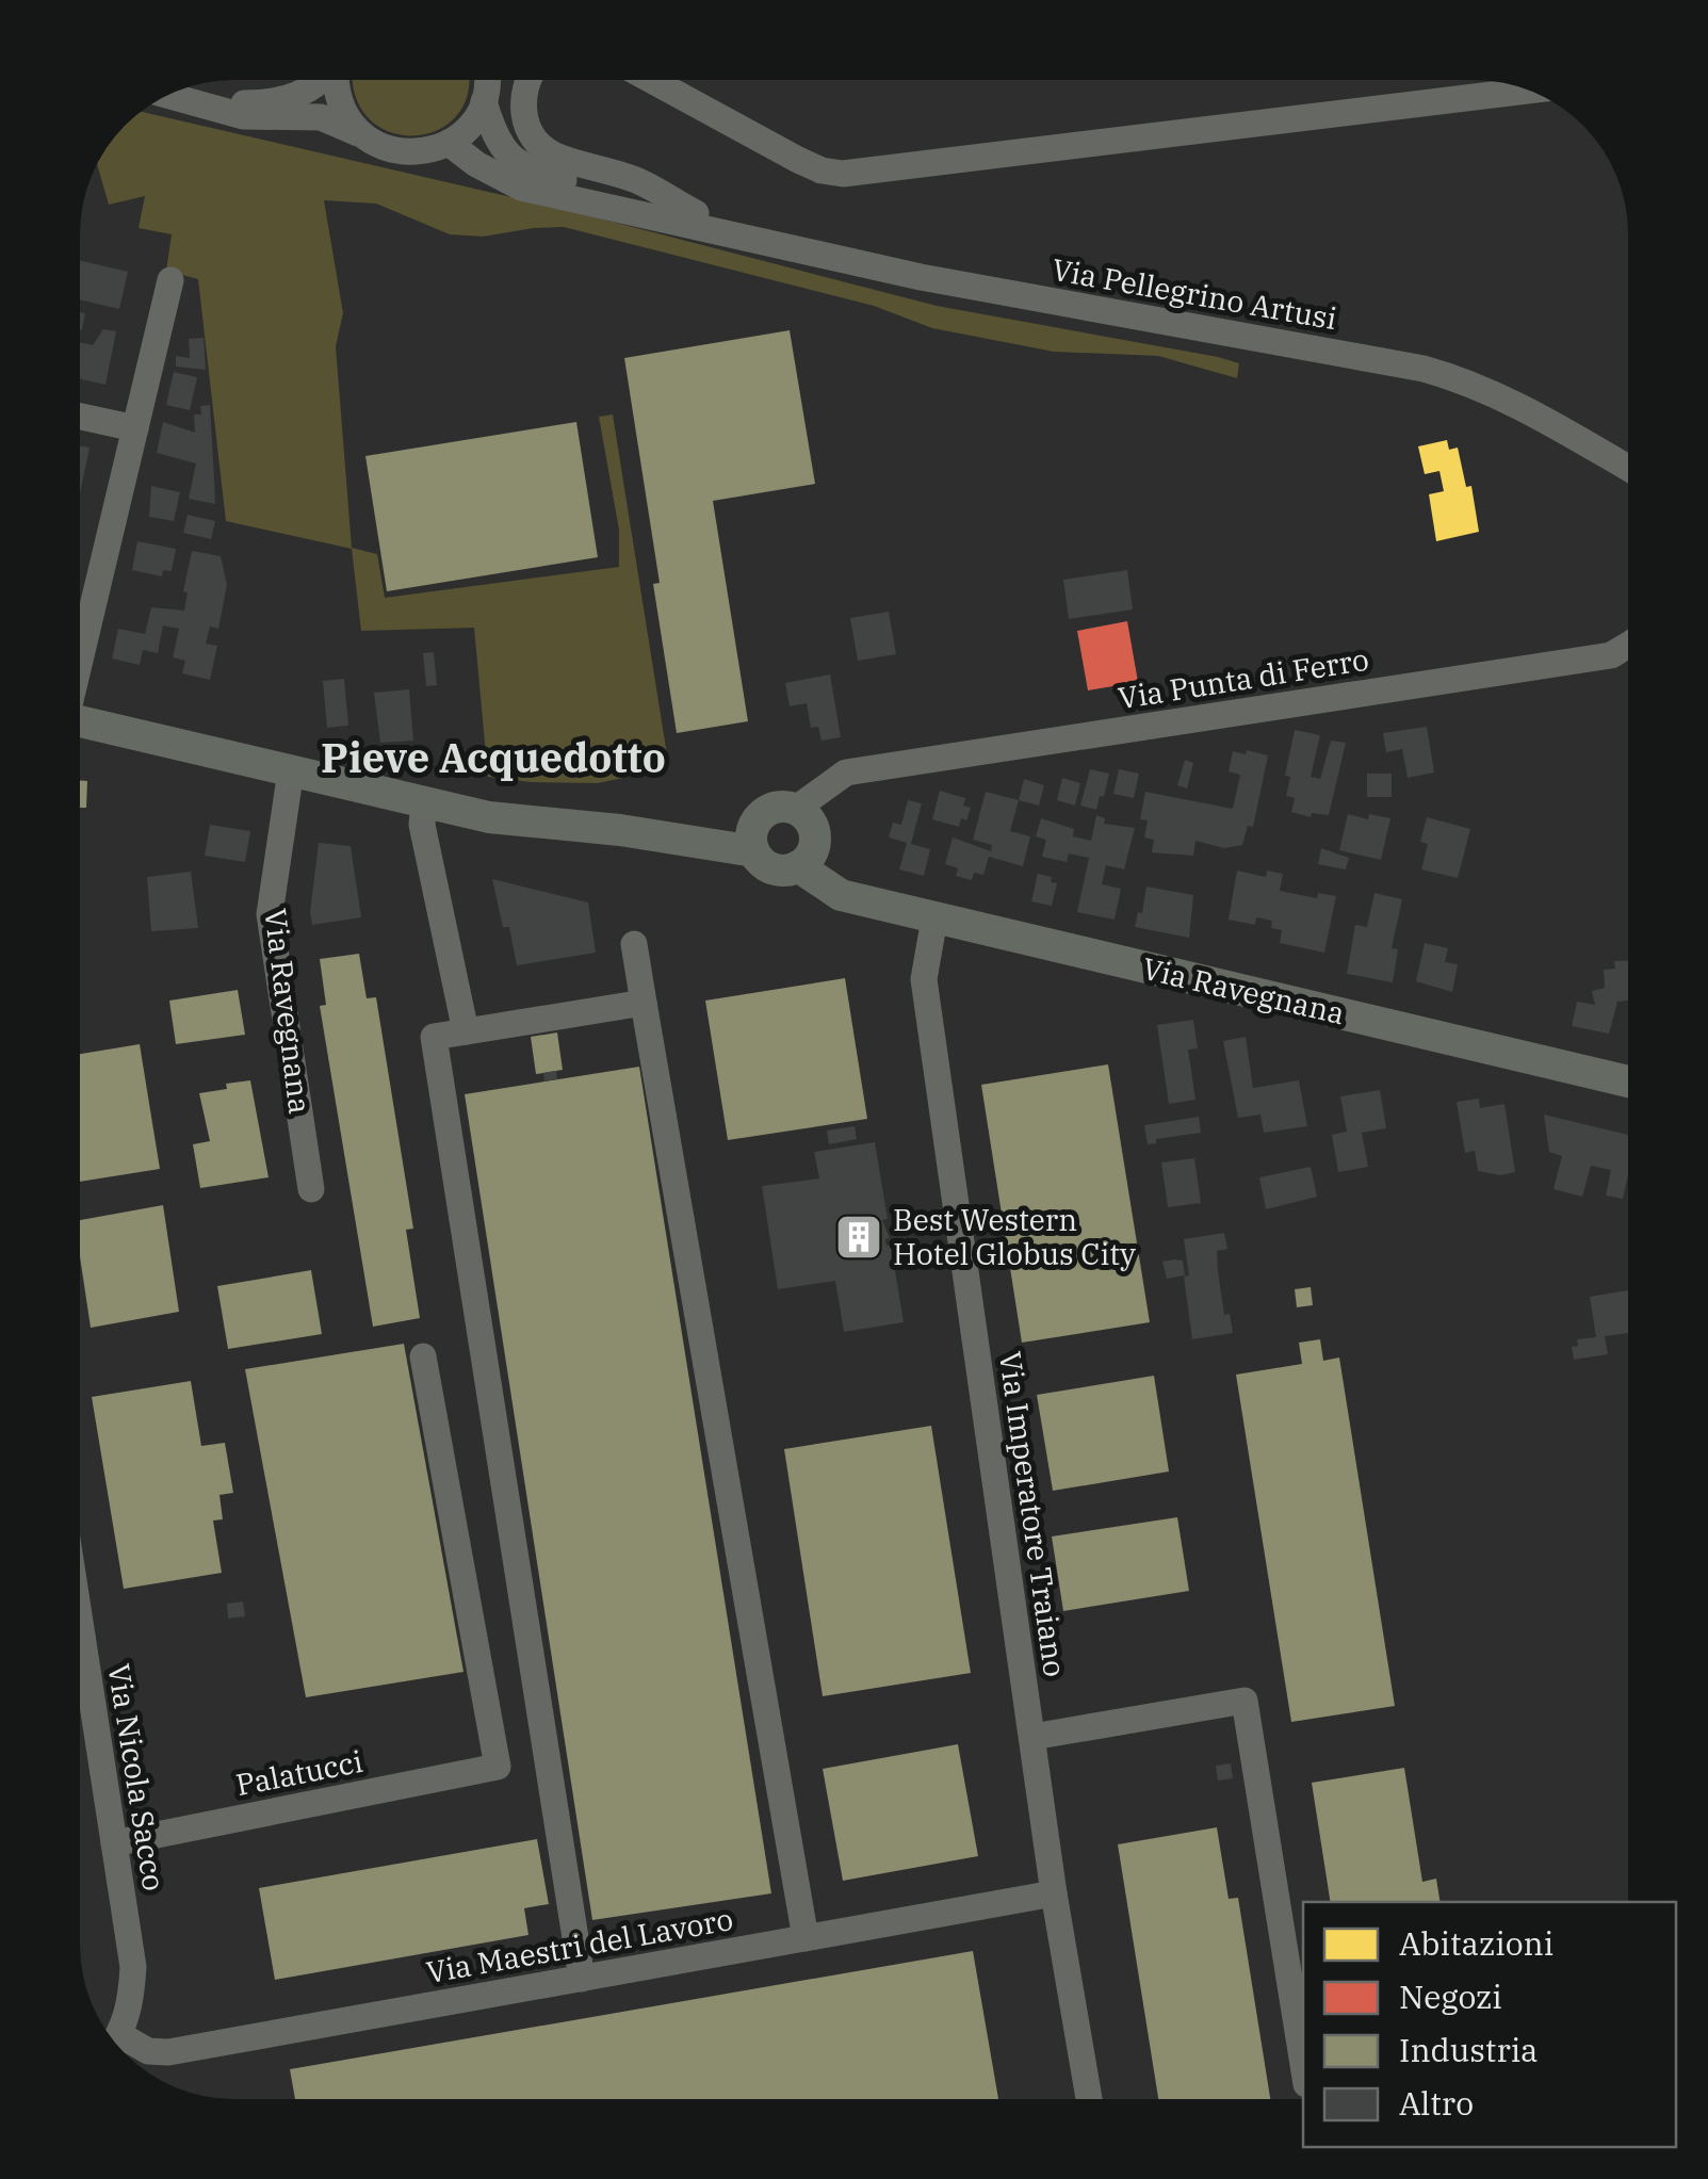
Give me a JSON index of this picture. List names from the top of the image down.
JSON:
{
  "streets": {
    "main road": ["Via Ravegnana"],
    "street": [
      "Via Pellegrino Artusi",
      "Via Punta di Ferro",
      "Via Imperatore Traiano",
      "Palatucci",
      "Via Nicola Sacco",
      "Via Maestri del Lavoro"
    ]
  },
  "crossings": [
    ["Via Punta di Ferro", "Via Ravegnana"],
    ["Via Ravegnana", "Via Imperatore Traiano"],
    ["Via Imperatore Traiano", "Via Maestri del Lavoro"],
    ["Palatucci", "Via Nicola Sacco"]
  ],
  "districts": ["Pieve Acquedotto"],
  "places": {
    "building": ["Best Western Hotel Globus City"]
  },
  "legend": [
    "Abitazioni",
    "Negozi",
    "Industria",
    "Altro"
  ]
}
